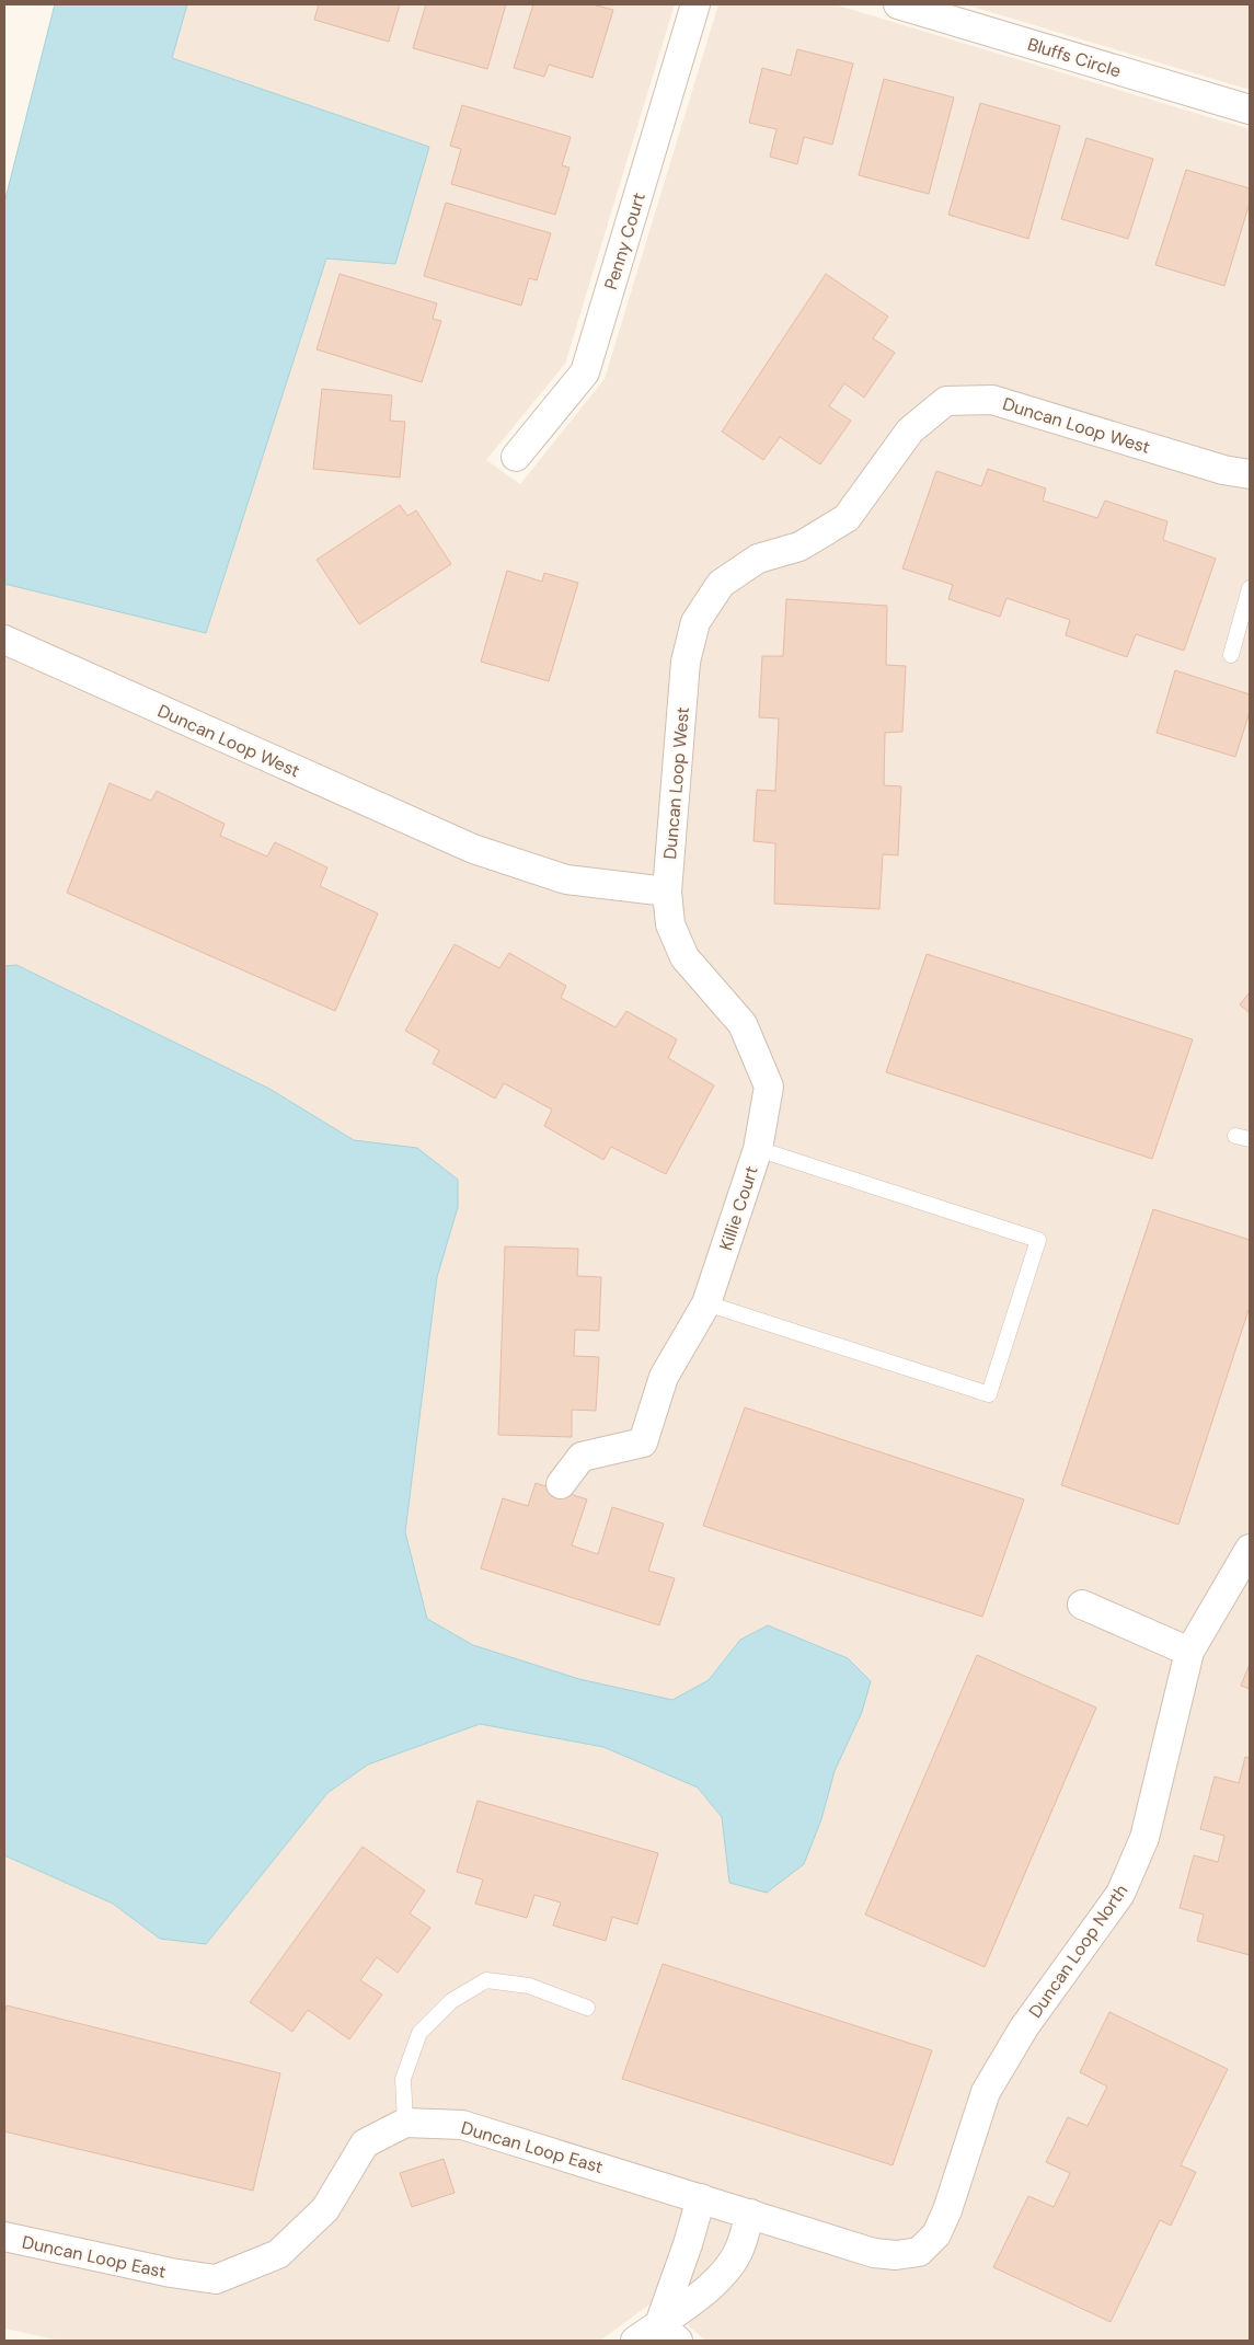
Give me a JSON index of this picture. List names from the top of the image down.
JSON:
{
  "streets": {
    "street": [
      "Bluffs Circle",
      "Penny Court",
      "Duncan Loop West",
      "Killie Court",
      "Duncan Loop North",
      "Duncan Loop East"
    ]
  },
  "crossings": [
    ["Duncan Loop West", "Killie Court"],
    ["Duncan Loop North", "Duncan Loop East"]
  ]
}
